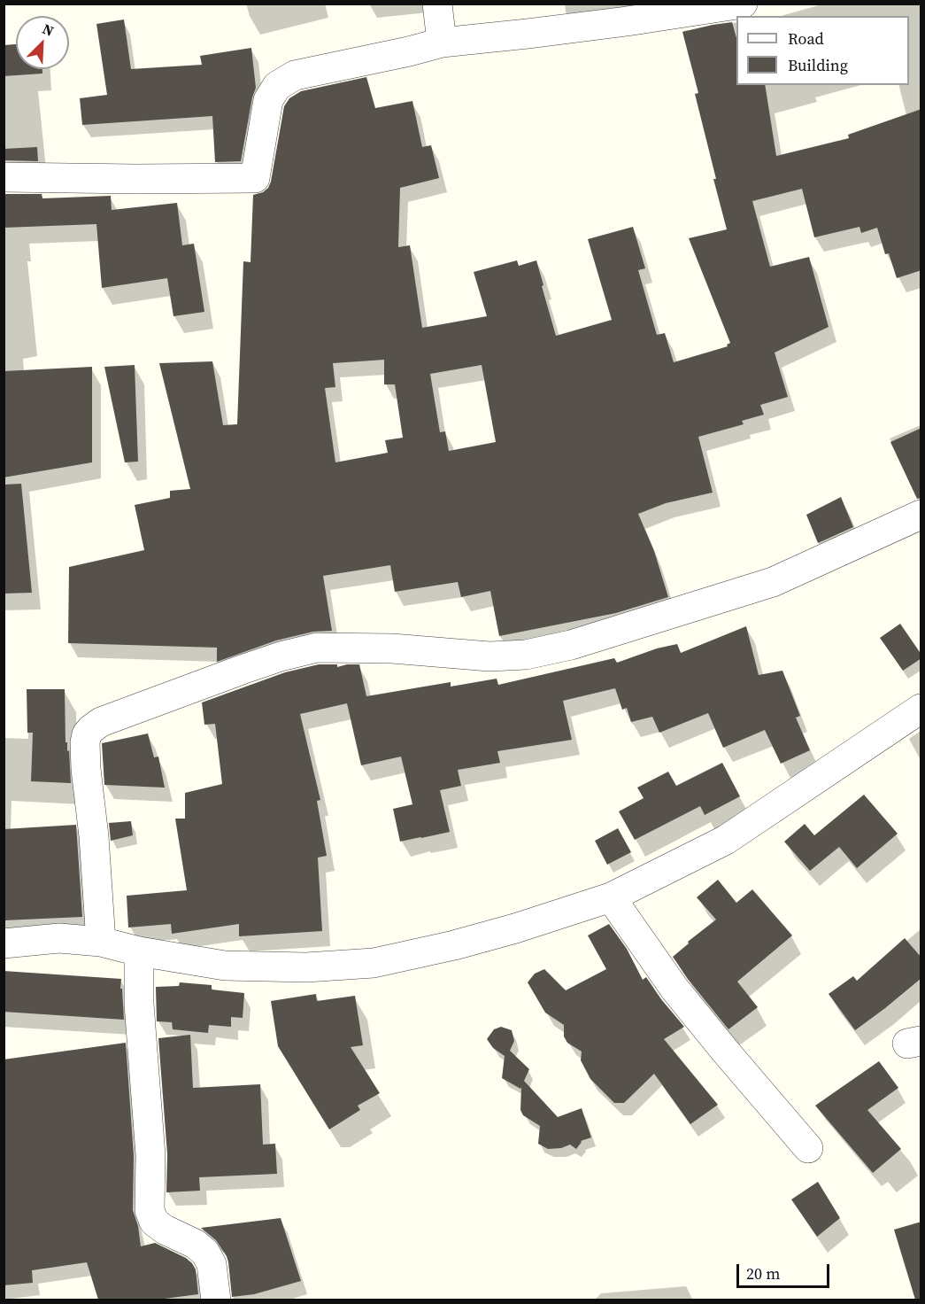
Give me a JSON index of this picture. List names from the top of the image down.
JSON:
{
  "legend": ["Road", "Building"],
  "scale_bar": "20 m",
  "north": "top right"
}
